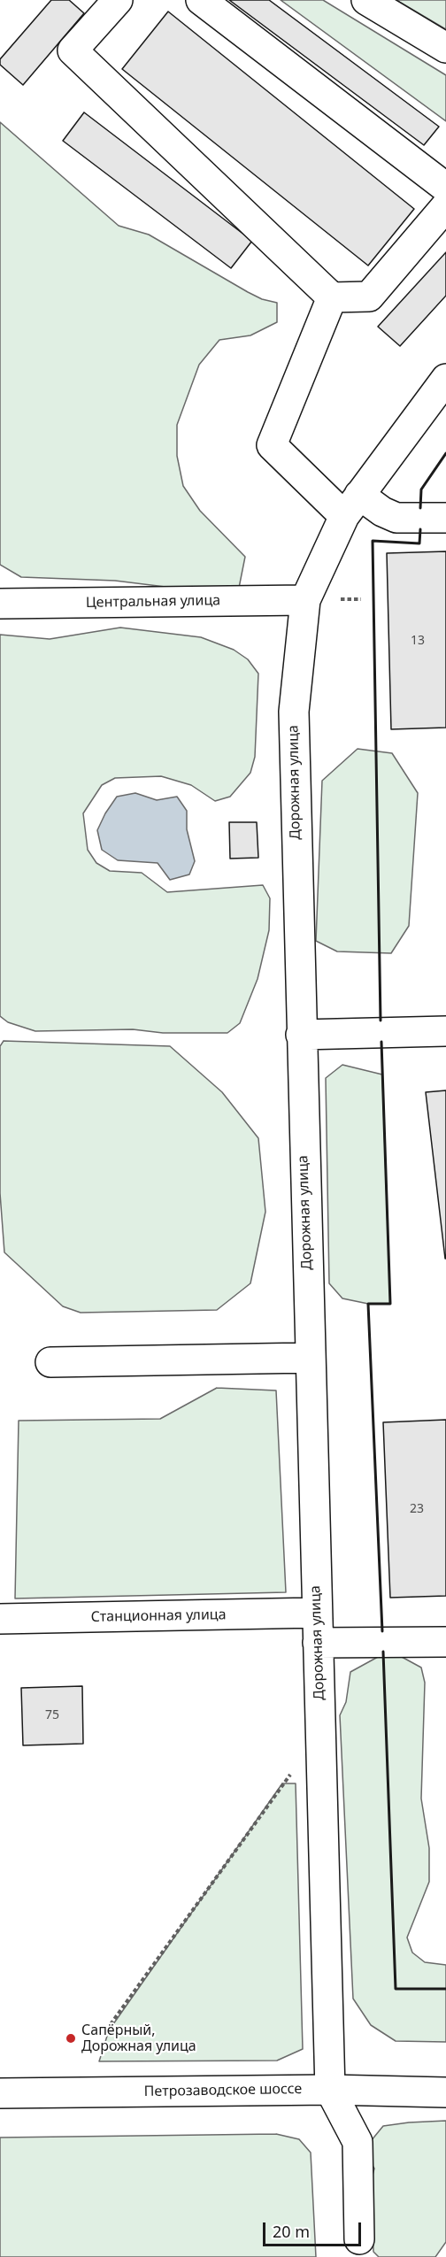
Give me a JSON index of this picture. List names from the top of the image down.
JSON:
{
  "streets": {
    "street": [
      "Центральная улица",
      "Дорожная улица",
      "Станционная улица",
      "Петрозаводское шоссе"
    ]
  },
  "crossings": [
    ["Центральная улица", "Дорожная улица"],
    ["Дорожная улица", "Станционная улица"],
    ["Дорожная улица", "Петрозаводское шоссе"]
  ],
  "places": ["Сапёрный, Дорожная улица"],
  "house_numbers": ["13", "23", "75"],
  "scale_bar": "20 m"
}
